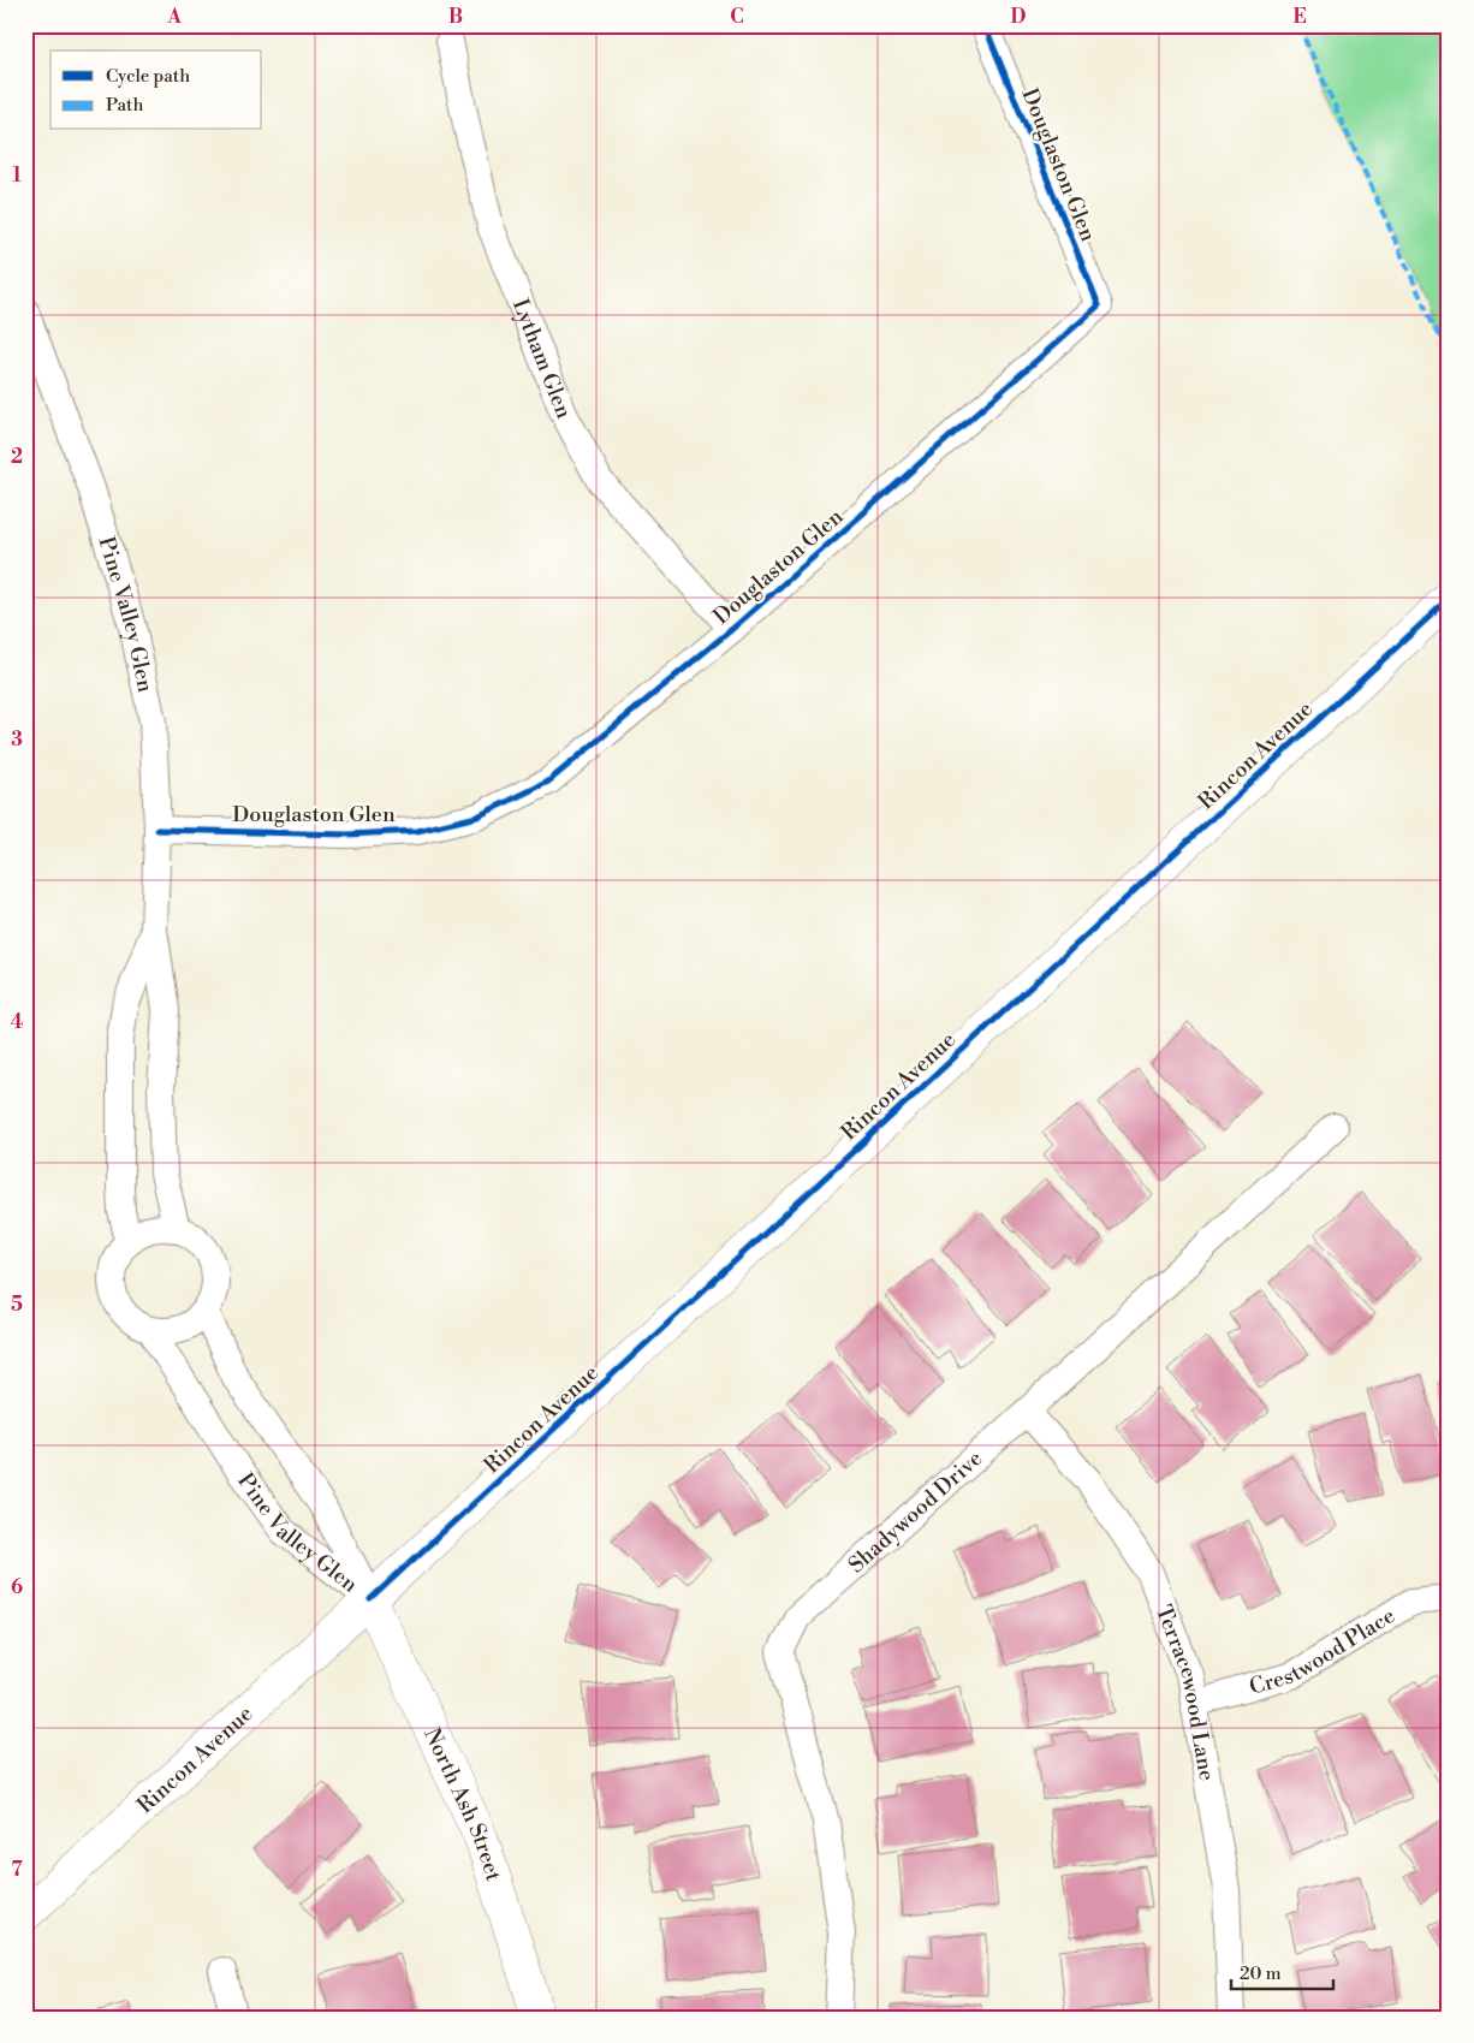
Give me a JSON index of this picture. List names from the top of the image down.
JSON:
{
  "streets": {
    "street": [
      "Douglaston Glen",
      "Lytham Glen",
      "Pine Valley Glen",
      "Rincon Avenue",
      "Shadywood Drive",
      "Crestwood Place",
      "Terracewood Lane",
      "North Ash Street"
    ]
  },
  "crossings": [
    ["Douglaston Glen", "Lytham Glen"],
    ["Douglaston Glen", "Pine Valley Glen"],
    ["Pine Valley Glen", "Rincon Avenue"],
    ["Pine Valley Glen", "North Ash Street"],
    ["Rincon Avenue", "North Ash Street"],
    ["Shadywood Drive", "Terracewood Lane"],
    ["Crestwood Place", "Terracewood Lane"]
  ],
  "legend": ["Cycle path", "Path"],
  "scale_bar": "20 m",
  "grid": {
    "columns": [
      "A",
      "B",
      "C",
      "D",
      "E"
    ],
    "rows": [
      "1",
      "2",
      "3",
      "4",
      "5",
      "6",
      "7"
    ]
  }
}
